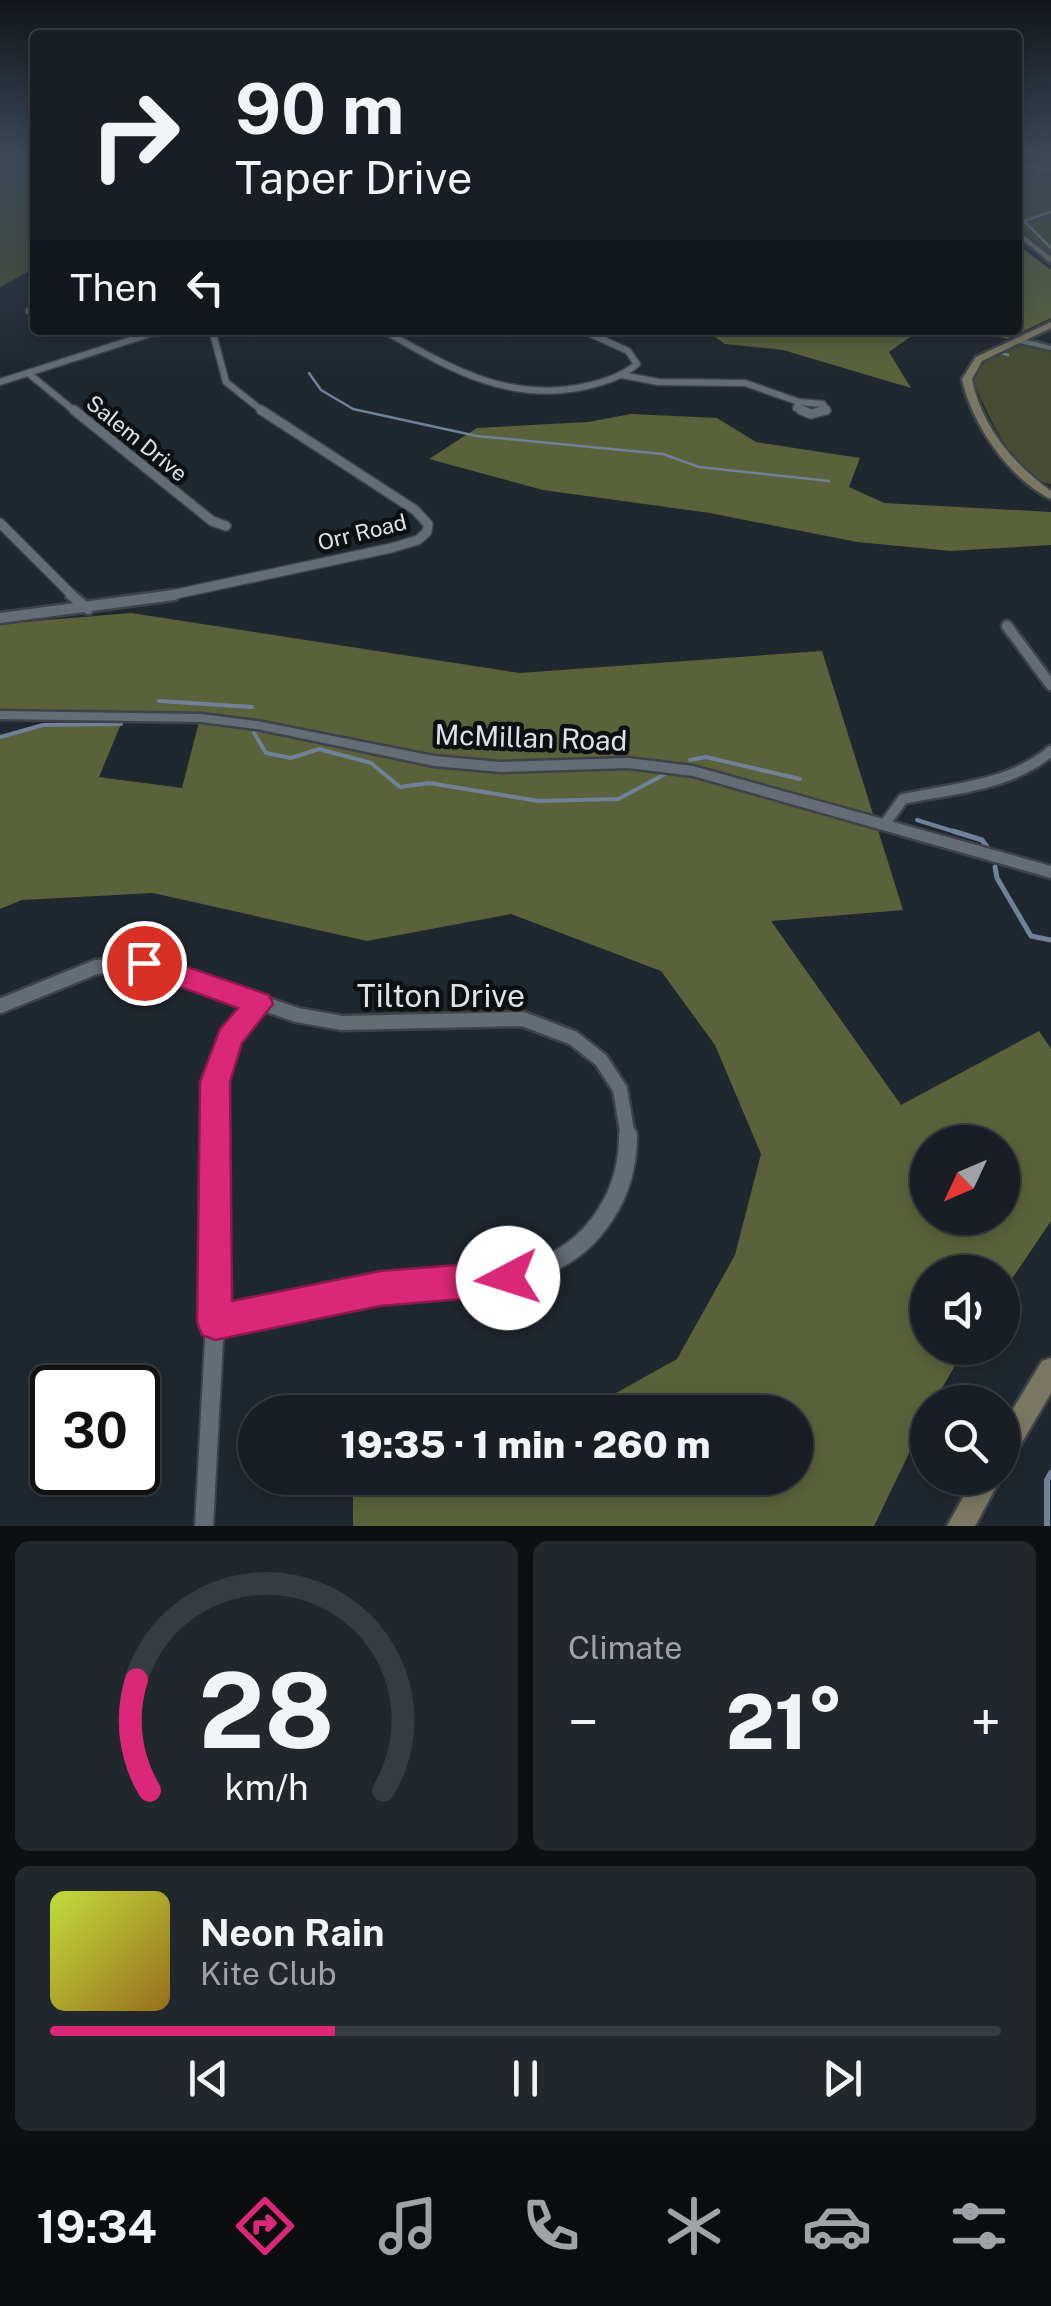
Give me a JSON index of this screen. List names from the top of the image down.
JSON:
{
  "streets": {
    "street": [
      "Salem Drive",
      "Orr Road",
      "McMillan Road",
      "Tilton Drive"
    ]
  },
  "north": "bottom left",
  "page": {
    "turn": ["90 m", "Taper Drive"],
    "then": "Then",
    "limit": "30",
    "trip": "19:35 · 1 min · 260 m",
    "tile": "Climate",
    "heat": ["−", "21°", "+"],
    "song": ["Neon Rain", "Kite Club"],
    "tabs": "19:34",
    "gauge": ["28", "km/h"]
  }
}
